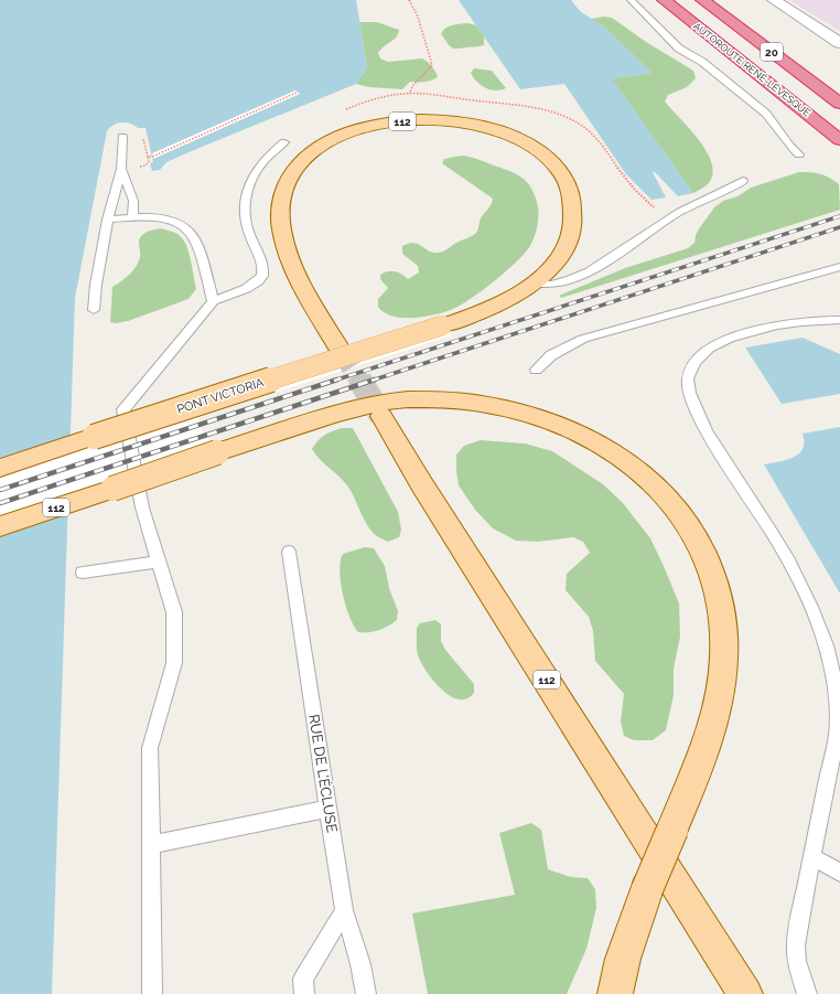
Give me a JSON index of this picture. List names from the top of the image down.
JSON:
{
  "streets": {
    "highway": ["20", "AUTOROUTE RENÉ-LÉVESQUE"],
    "main road": ["112", "PONT VICTORIA"],
    "lane": ["RUE DE L'ÉCLUSE"]
  },
  "crossings": [
    ["112", "PONT VICTORIA"]
  ]
}
